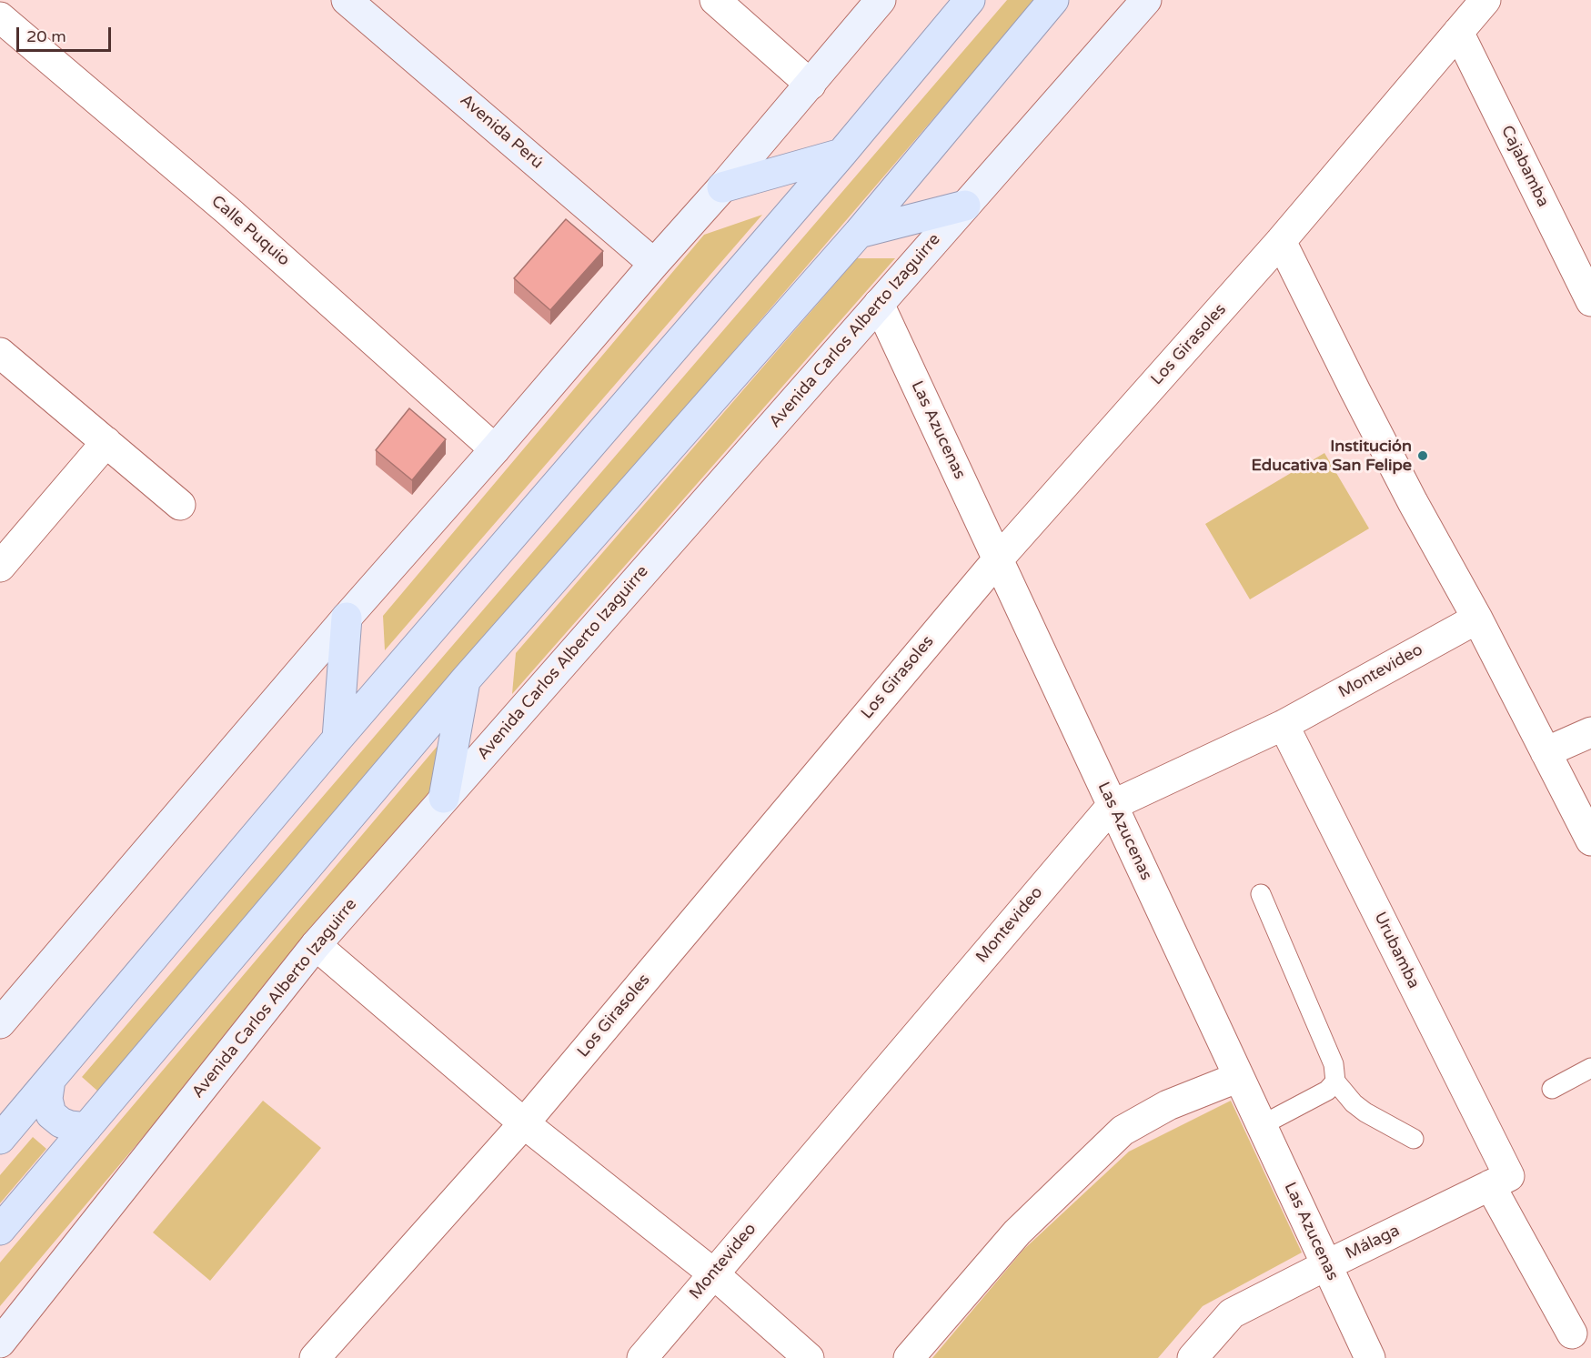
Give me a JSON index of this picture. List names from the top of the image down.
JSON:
{
  "streets": {
    "street": [
      "Avenida Perú",
      "Cajabamba",
      "Calle Puquio",
      "Avenida Carlos Alberto Izaguirre",
      "Los Girasoles",
      "Las Azucenas",
      "Montevideo",
      "Urubamba",
      "Málaga"
    ]
  },
  "crossings": [
    ["Cajabamba", "Los Girasoles"],
    ["Avenida Carlos Alberto Izaguirre", "Las Azucenas"],
    ["Los Girasoles", "Las Azucenas"],
    ["Las Azucenas", "Montevideo"],
    ["Las Azucenas", "Málaga"],
    ["Montevideo", "Urubamba"],
    ["Urubamba", "Málaga"]
  ],
  "places": ["Institución Educativa San Felipe"],
  "scale_bar": "20 m"
}
